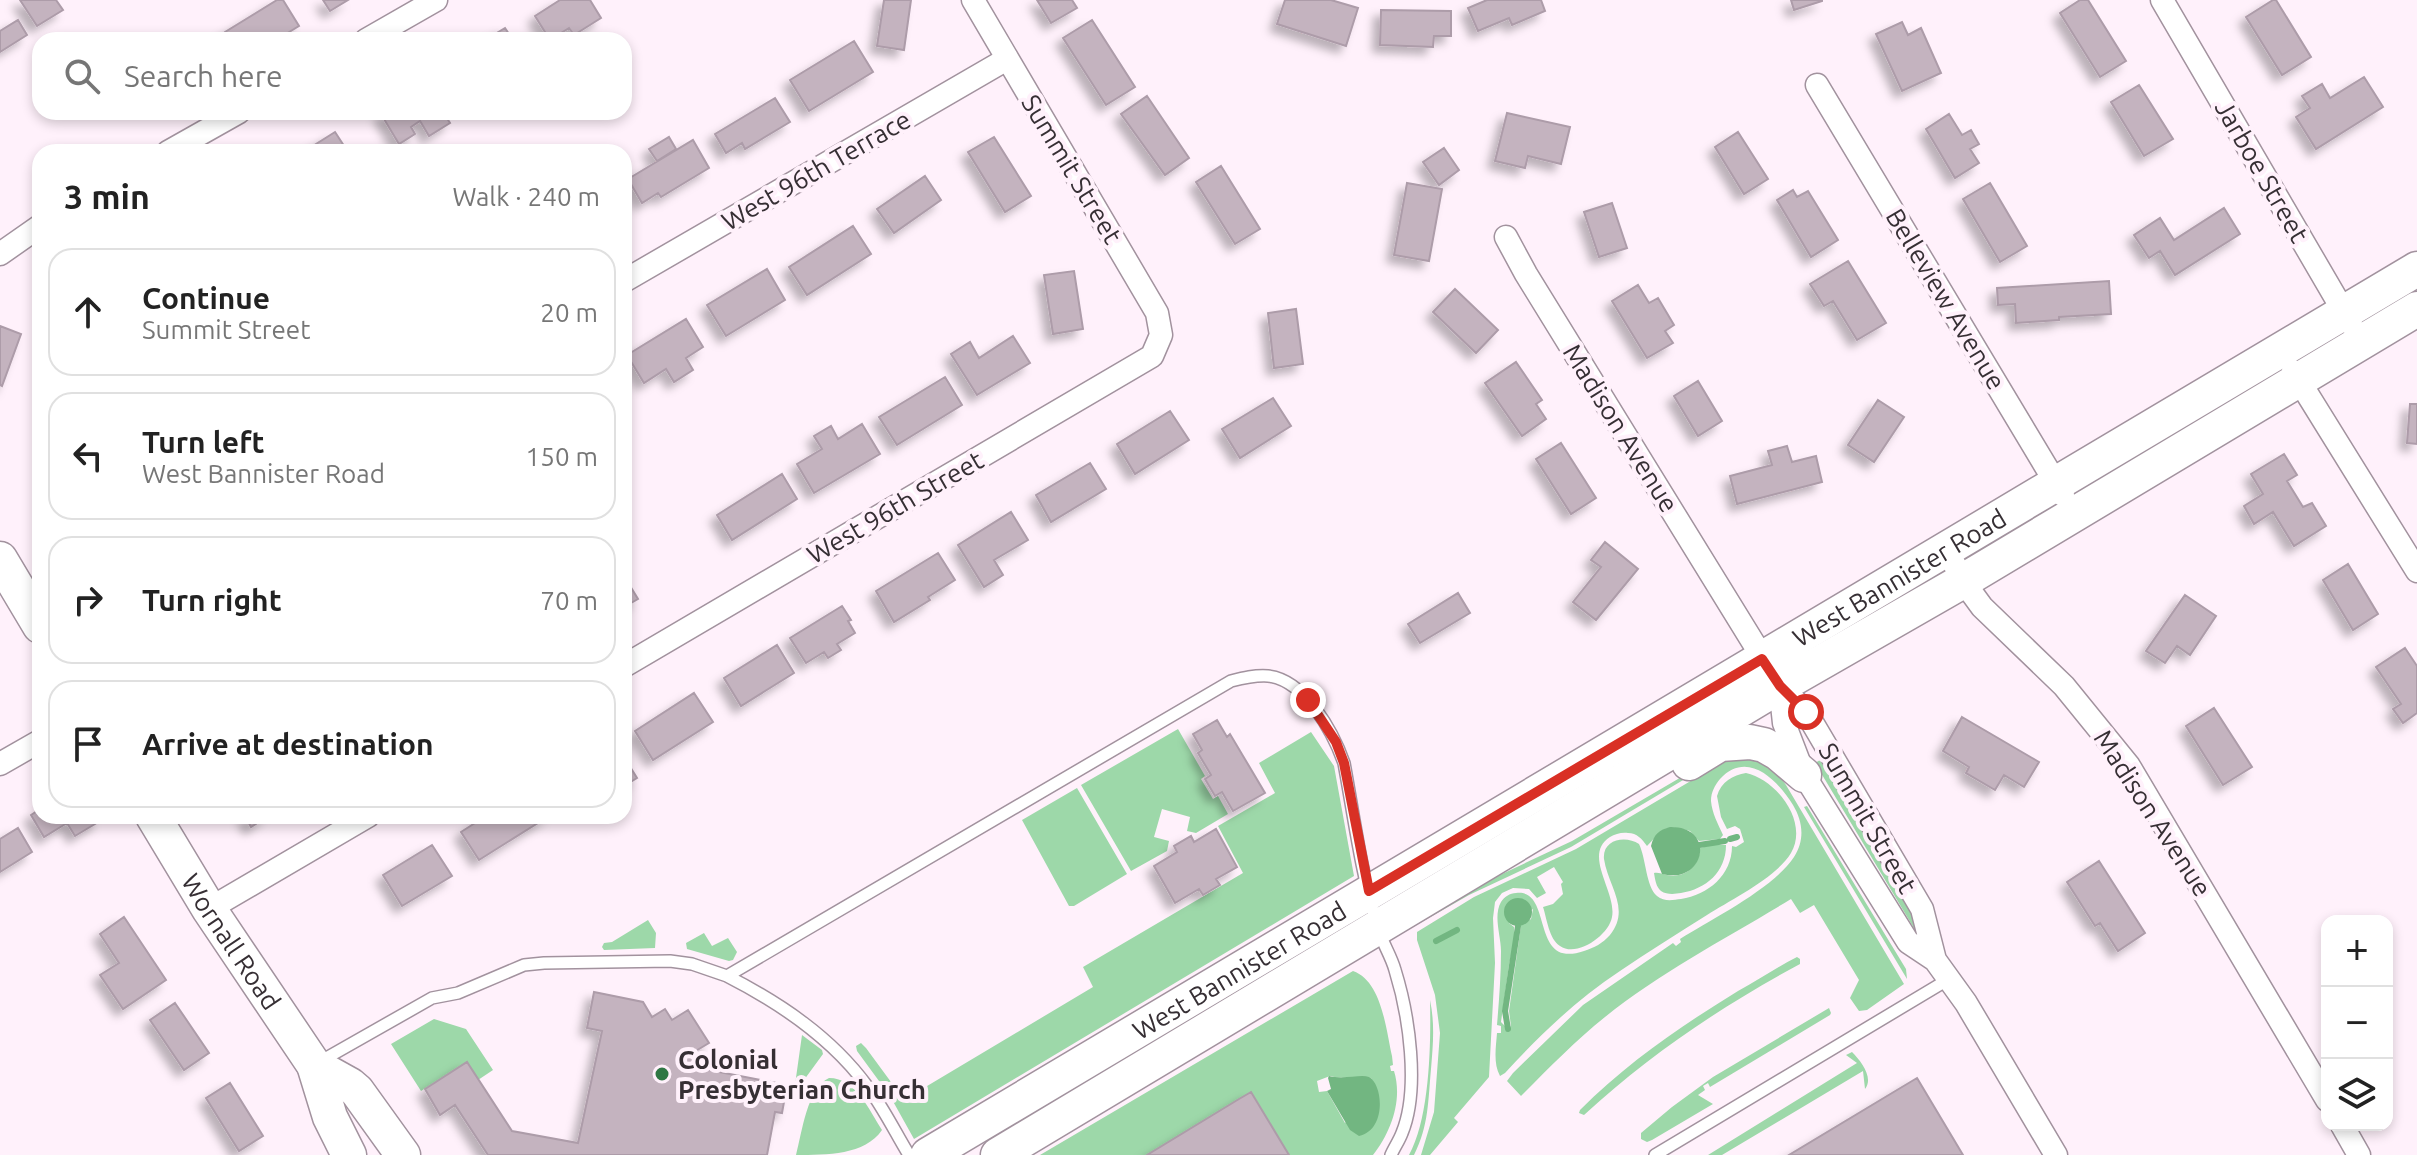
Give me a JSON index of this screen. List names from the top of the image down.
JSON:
{
  "streets": {
    "main road": ["West Bannister Road", "Wornall Road"],
    "street": [
      "Summit Street",
      "West 96th Terrace",
      "Jarboe Street",
      "Belleview Avenue",
      "Madison Avenue",
      "West 96th Street"
    ]
  },
  "crossings": [
    ["Summit Street", "West 96th Terrace"],
    ["Summit Street", "Madison Avenue"],
    ["Summit Street", "West 96th Street"],
    ["Summit Street", "West Bannister Road"],
    ["Jarboe Street", "West Bannister Road"],
    ["Belleview Avenue", "West Bannister Road"],
    ["Madison Avenue", "West Bannister Road"]
  ],
  "places": ["Colonial Presbyterian Church"],
  "page": {
    "search": "Search here",
    "heading": ["3 min", "Walk · 240 m"],
    "list": [
      ["Continue", "Summit Street", "20 m"],
      ["Turn left", "West Bannister Road", "150 m"],
      ["Turn right", "70 m"],
      "Arrive at destination"
    ],
    "map_buttons": ["+", "−"]
  }
}
